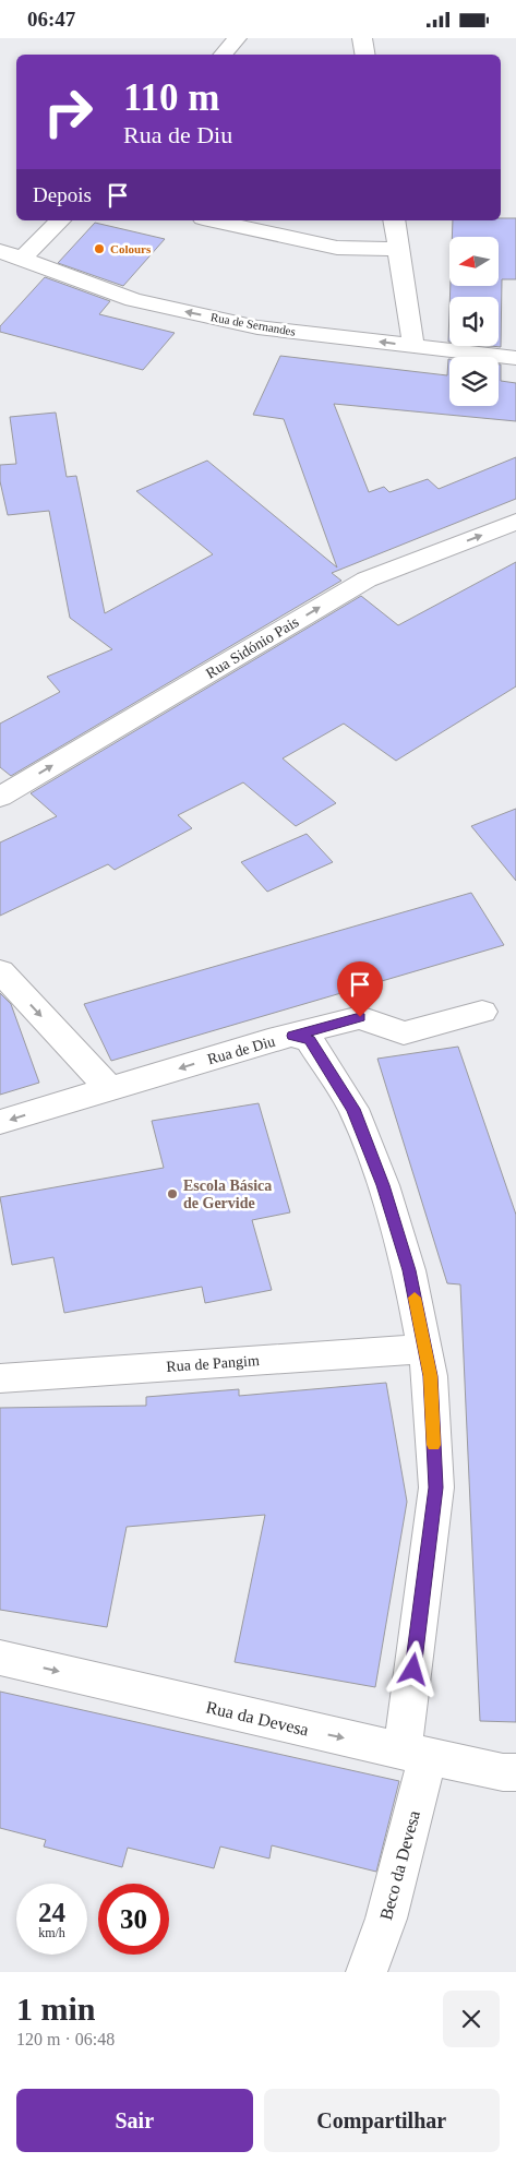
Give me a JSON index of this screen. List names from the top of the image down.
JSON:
{
  "streets": {
    "street": [
      "Rua de Sernandes",
      "Rua Sidónio Pais",
      "Rua de Diu",
      "Rua de Pangim",
      "Rua da Devesa",
      "Beco da Devesa"
    ]
  },
  "crossings": [
    ["Rua de Diu", "Beco da Devesa"],
    ["Rua de Pangim", "Beco da Devesa"],
    ["Rua da Devesa", "Beco da Devesa"]
  ],
  "one_way": ["Rua Sidónio Pais", "Rua de Diu", "Rua da Devesa"],
  "places": ["Colours", "Escola Básica de Gervide"],
  "north": "left",
  "page": {
    "status": "06:47",
    "turn": ["110 m", "Rua de Diu"],
    "then": "Depois",
    "speed": "24 km/h",
    "limit": "30",
    "heading": ["1 min", "120 m · 06:48"],
    "buttons": ["Sair", "Compartilhar"]
  }
}
